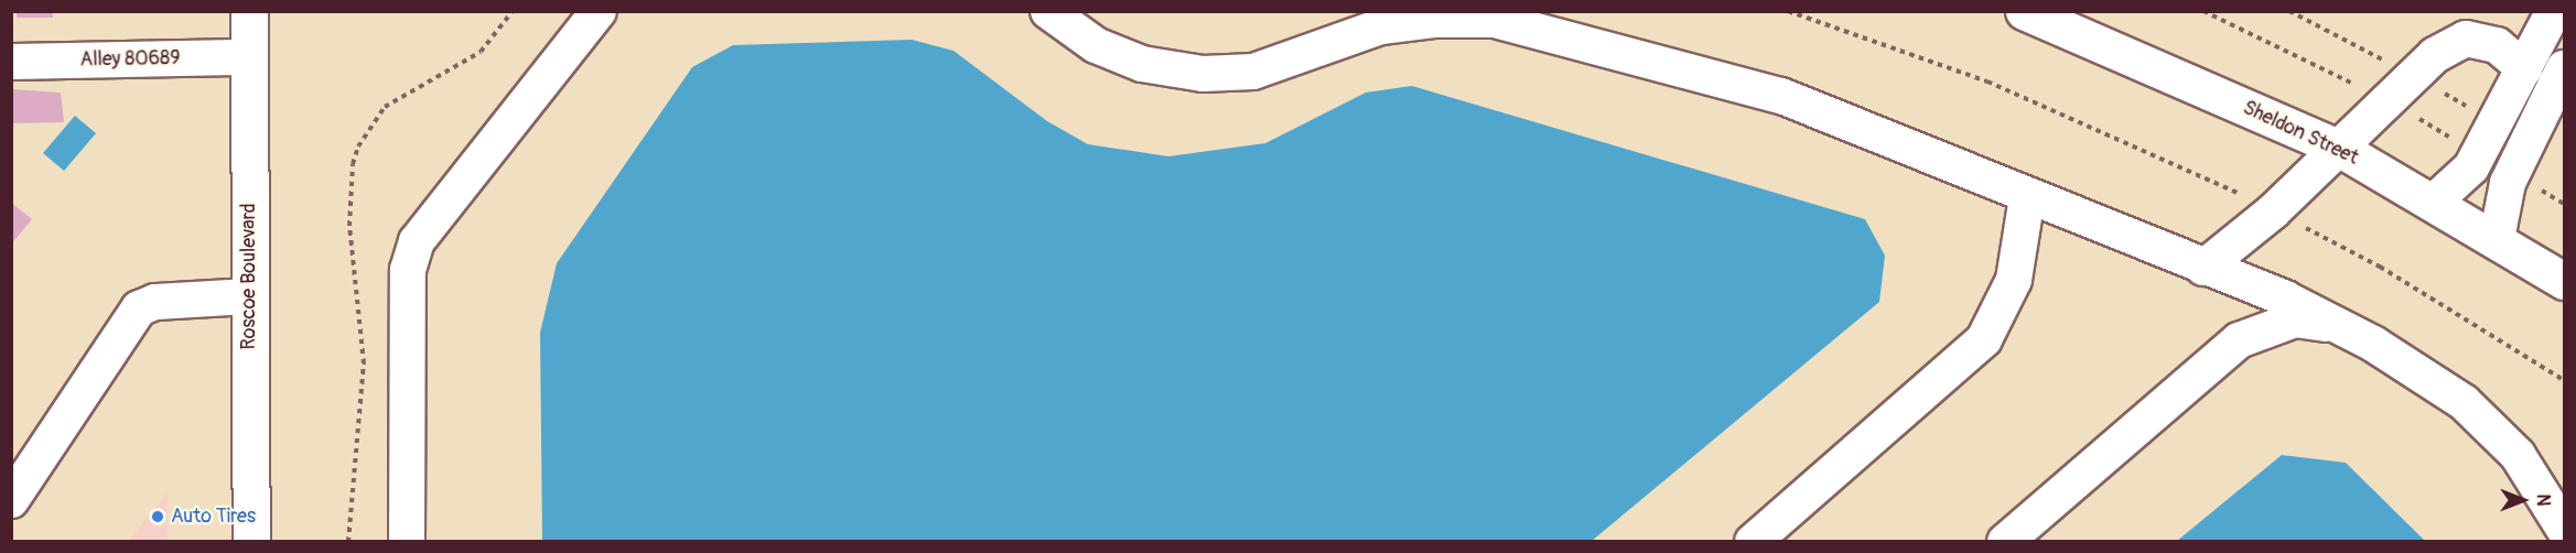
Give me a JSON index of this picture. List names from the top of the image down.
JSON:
{
  "streets": {
    "main road": ["Sheldon Street", "Roscoe Boulevard"],
    "lane": ["Alley 80689"]
  },
  "crossings": [
    ["Alley 80689", "Roscoe Boulevard"]
  ],
  "places": ["Auto Tires"],
  "north": "right"
}
